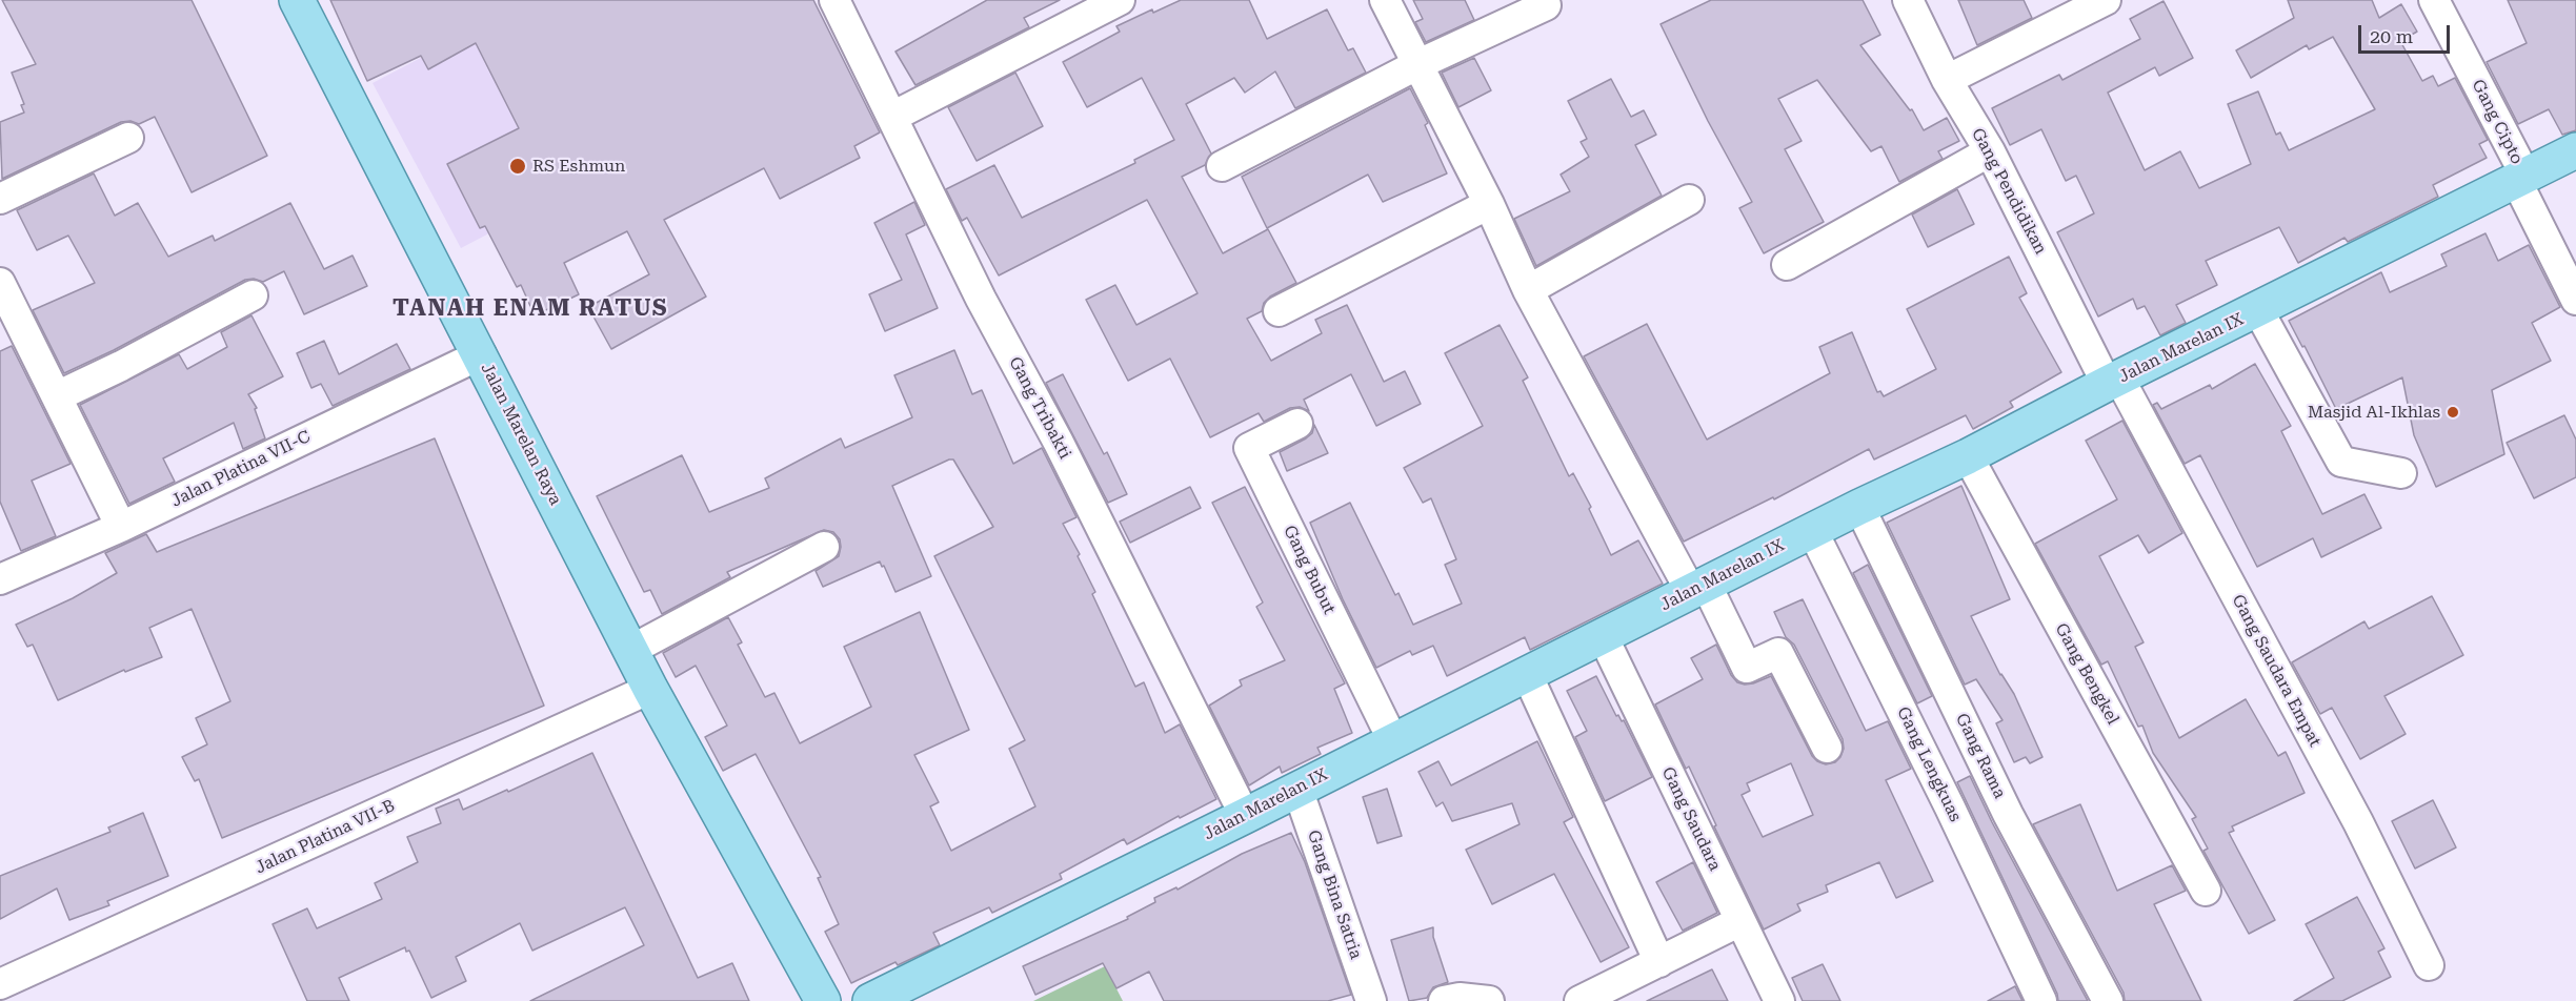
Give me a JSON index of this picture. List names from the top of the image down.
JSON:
{
  "streets": {
    "main road": ["Jalan Marelan IX", "Jalan Marelan Raya"],
    "street": [
      "Gang Cipto",
      "Gang Pendidikan",
      "Gang Tribakti",
      "Jalan Platina VII-C",
      "Gang Bubut",
      "Gang Saudara Empat",
      "Gang Bengkel",
      "Gang Rama",
      "Gang Lengkuas",
      "Gang Saudara",
      "Jalan Platina VII-B",
      "Gang Bina Satria"
    ]
  },
  "crossings": [
    ["Gang Cipto", "Jalan Marelan IX"],
    ["Gang Pendidikan", "Jalan Marelan IX"],
    ["Gang Pendidikan", "Gang Saudara Empat"],
    ["Jalan Marelan IX", "Gang Tribakti"],
    ["Jalan Marelan IX", "Gang Bubut"],
    ["Jalan Marelan IX", "Gang Saudara Empat"],
    ["Jalan Marelan IX", "Gang Bengkel"],
    ["Jalan Marelan IX", "Gang Rama"],
    ["Jalan Marelan IX", "Gang Lengkuas"],
    ["Jalan Marelan IX", "Gang Saudara"],
    ["Jalan Marelan IX", "Gang Bina Satria"],
    ["Jalan Marelan Raya", "Jalan Platina VII-C"],
    ["Jalan Marelan Raya", "Jalan Platina VII-B"]
  ],
  "districts": ["TANAH ENAM RATUS"],
  "places": ["RS Eshmun", "Masjid Al-Ikhlas"],
  "scale_bar": "20 m"
}
